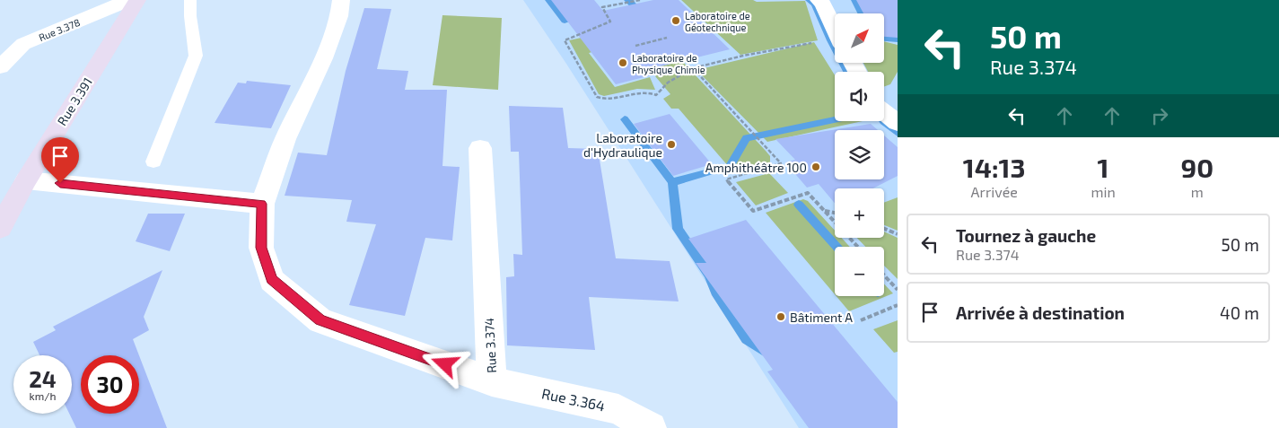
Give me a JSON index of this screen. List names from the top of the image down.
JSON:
{
  "streets": {
    "main road": ["Rue 3.391"],
    "street": ["Rue 3.378", "Rue 3.374", "Rue 3.364"]
  },
  "crossings": [
    ["Rue 3.374", "Rue 3.364"]
  ],
  "places": [
    "Laboratoire de Géotechnique",
    "Laboratoire de Physique Chimie",
    "Laboratoire d'Hydraulique",
    "Amphithéâtre 100",
    "Bâtiment A"
  ],
  "north": "top right",
  "page": {
    "turn": ["50 m", "Rue 3.374"],
    "map_buttons": ["+", "−"],
    "eta": [
      "14:13",
      "Arrivée",
      "1",
      "min",
      "90",
      "m"
    ],
    "list": [
      {
        "name": "Tournez à gauche",
        "note": "Rue 3.374",
        "value": "50 m"
      },
      {
        "name": "Arrivée à destination",
        "value": "40 m"
      }
    ],
    "speed": "24 km/h",
    "limit": "30"
  }
}
